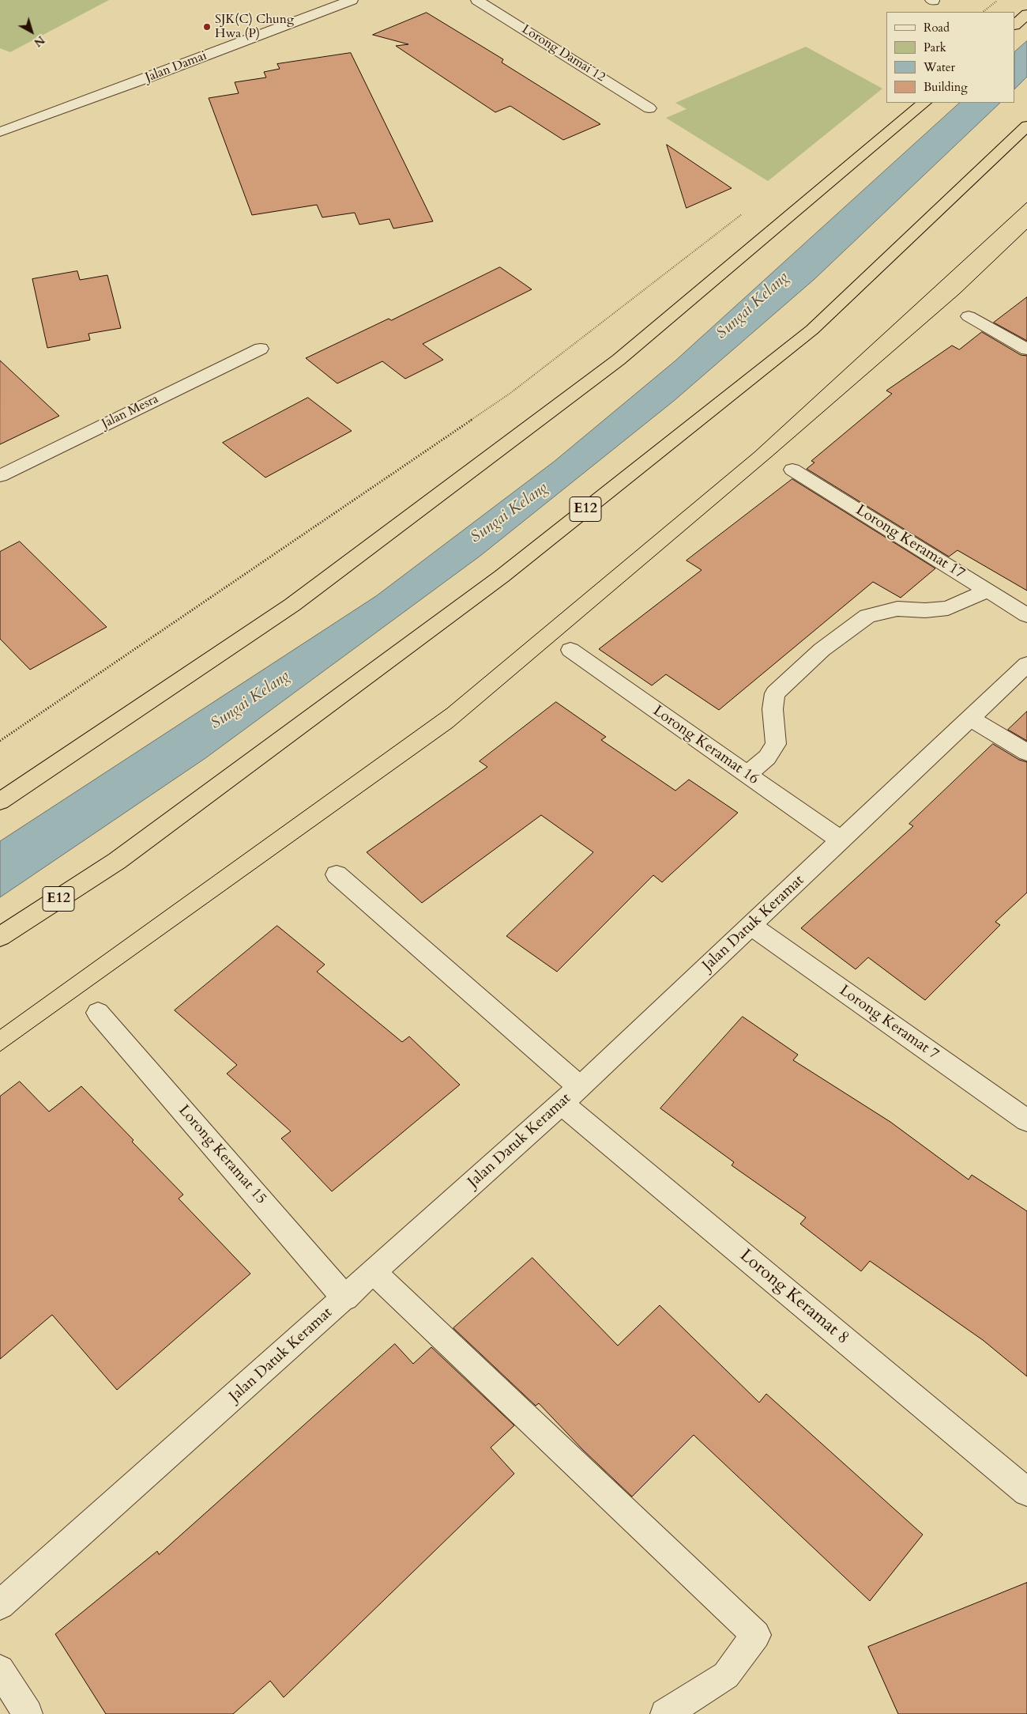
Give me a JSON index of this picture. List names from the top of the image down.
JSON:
{
  "streets": {
    "highway": ["E12"],
    "street": [
      "Lorong Damai 12",
      "Jalan Damai",
      "Jalan Mesra",
      "Lorong Keramat 17",
      "Lorong Keramat 16",
      "Jalan Datuk Keramat",
      "Lorong Keramat 7",
      "Lorong Keramat 15",
      "Lorong Keramat 8"
    ]
  },
  "crossings": [
    ["Lorong Keramat 16", "Jalan Datuk Keramat"],
    ["Jalan Datuk Keramat", "Lorong Keramat 7"],
    ["Jalan Datuk Keramat", "Lorong Keramat 15"],
    ["Jalan Datuk Keramat", "Lorong Keramat 8"]
  ],
  "water": ["Sungai Kelang"],
  "places": ["SJK(C) Chung Hwa (P)"],
  "legend": [
    "Road",
    "Park",
    "Water",
    "Building"
  ],
  "north": "bottom right"
}
